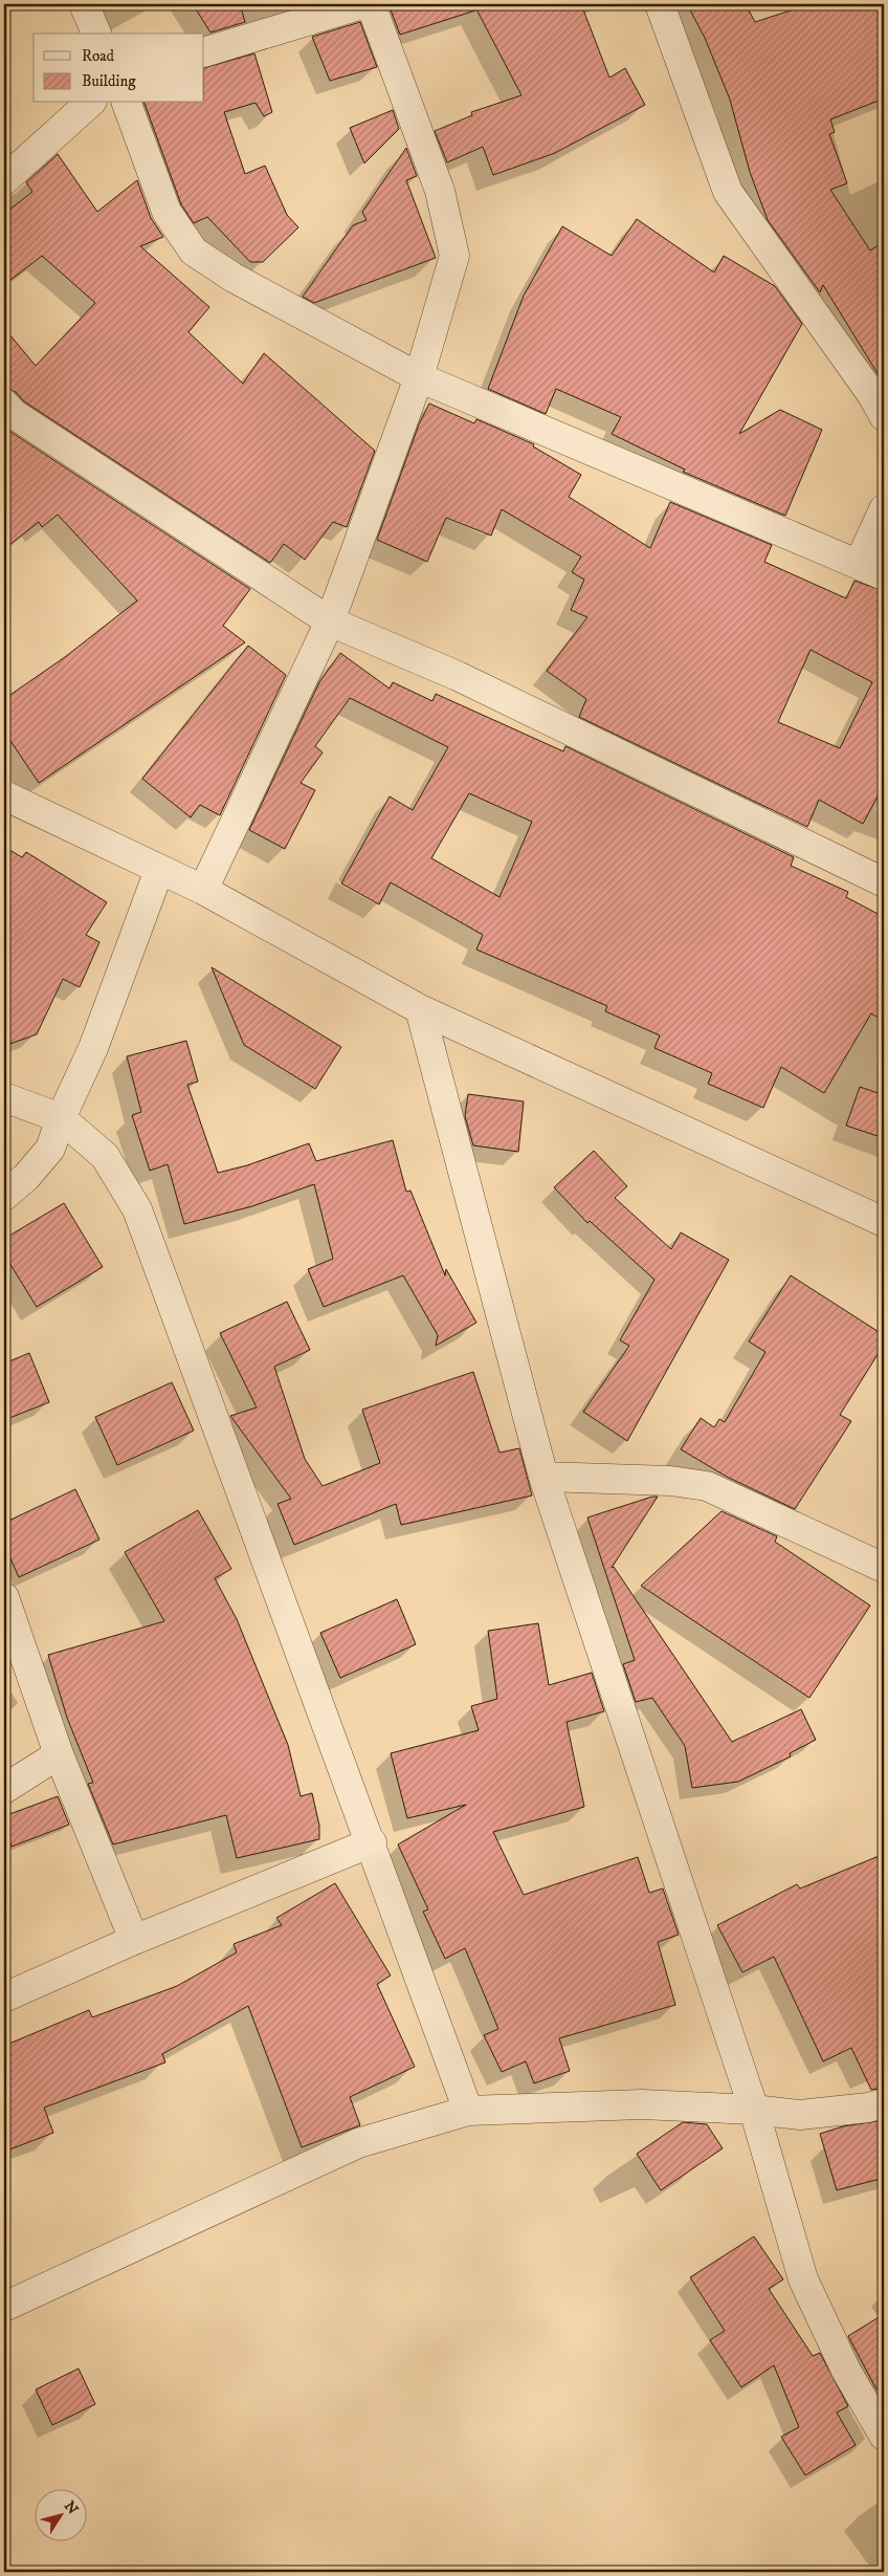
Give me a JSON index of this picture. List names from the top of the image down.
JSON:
{
  "legend": ["Road", "Building"],
  "north": "top right"
}
